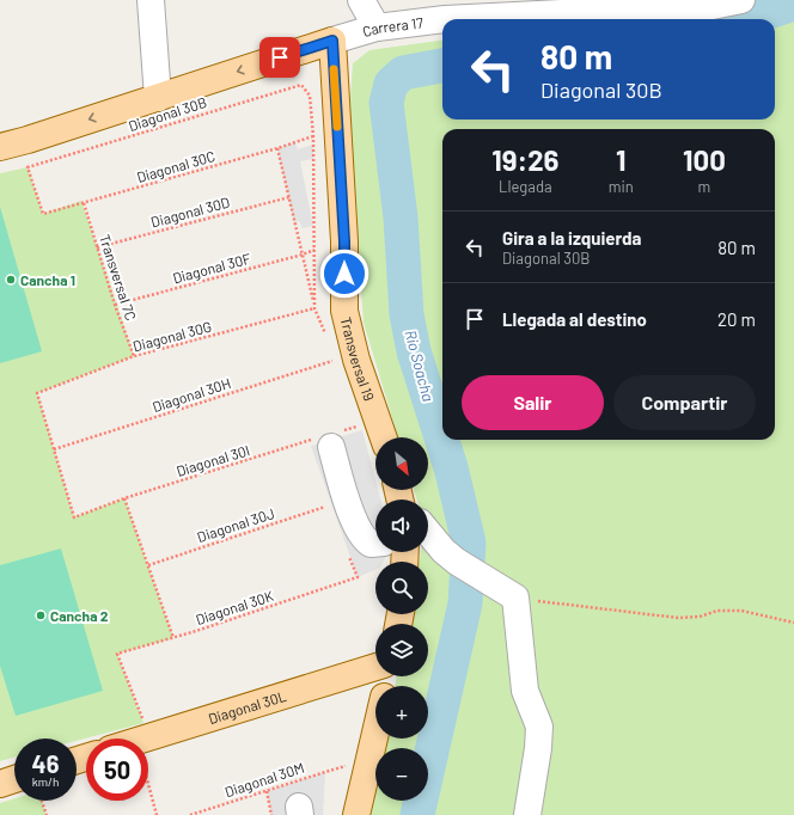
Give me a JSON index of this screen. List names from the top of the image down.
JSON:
{
  "streets": {
    "main road": ["Diagonal 30B", "Transversal 19", "Diagonal 30L"],
    "street": ["Carrera 17"],
    "path": [
      "Diagonal 30C",
      "Diagonal 30D",
      "Diagonal 30F",
      "Transversal 7C",
      "Diagonal 30G",
      "Diagonal 30H",
      "Diagonal 30I",
      "Diagonal 30J",
      "Diagonal 30K",
      "Diagonal 30M"
    ]
  },
  "crossings": [
    ["Carrera 17", "Diagonal 30B"],
    ["Carrera 17", "Transversal 19"],
    ["Diagonal 30B", "Transversal 19"],
    ["Diagonal 30C", "Transversal 7C"],
    ["Diagonal 30D", "Transversal 7C"],
    ["Diagonal 30F", "Transversal 7C"],
    ["Diagonal 30F", "Diagonal 30G"],
    ["Transversal 7C", "Diagonal 30G"],
    ["Diagonal 30G", "Diagonal 30H"],
    ["Diagonal 30G", "Diagonal 30I"],
    ["Diagonal 30H", "Diagonal 30I"]
  ],
  "water": ["Río Soacha"],
  "places": ["Cancha 1", "Cancha 2"],
  "north": "bottom right",
  "page": {
    "turn": ["80 m", "Diagonal 30B"],
    "eta": [
      "19:26",
      "Llegada",
      "1",
      "min",
      "100",
      "m"
    ],
    "list": [
      {
        "name": "Gira a la izquierda",
        "note": "Diagonal 30B",
        "value": "80 m"
      },
      {
        "name": "Llegada al destino",
        "value": "20 m"
      }
    ],
    "buttons": ["Salir", "Compartir"],
    "map_buttons": ["+", "−"],
    "speed": "46 km/h",
    "limit": "50"
  }
}
